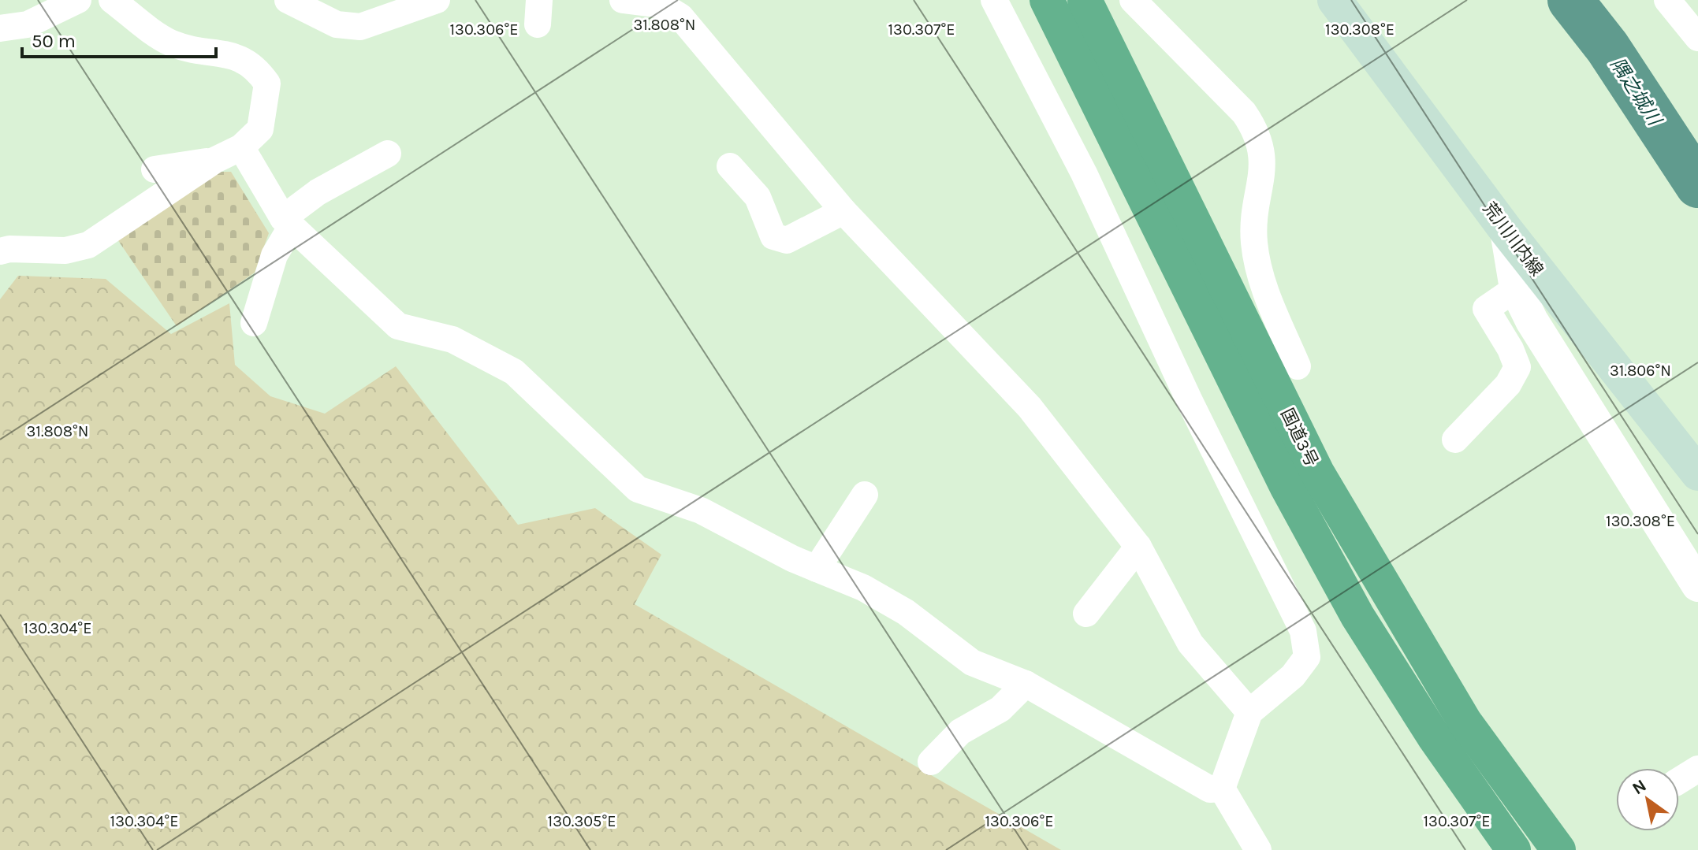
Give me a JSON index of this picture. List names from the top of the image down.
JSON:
{
  "streets": {
    "highway": ["国道3号"],
    "main road": ["荒川川内線"]
  },
  "water": ["隅之城川"],
  "scale_bar": "50 m",
  "north": "top left",
  "coordinates": [
    "31.808°N",
    "130.306°E",
    "130.307°E",
    "130.308°E",
    "31.806°N",
    "130.304°E",
    "130.305°E"
  ]
}
